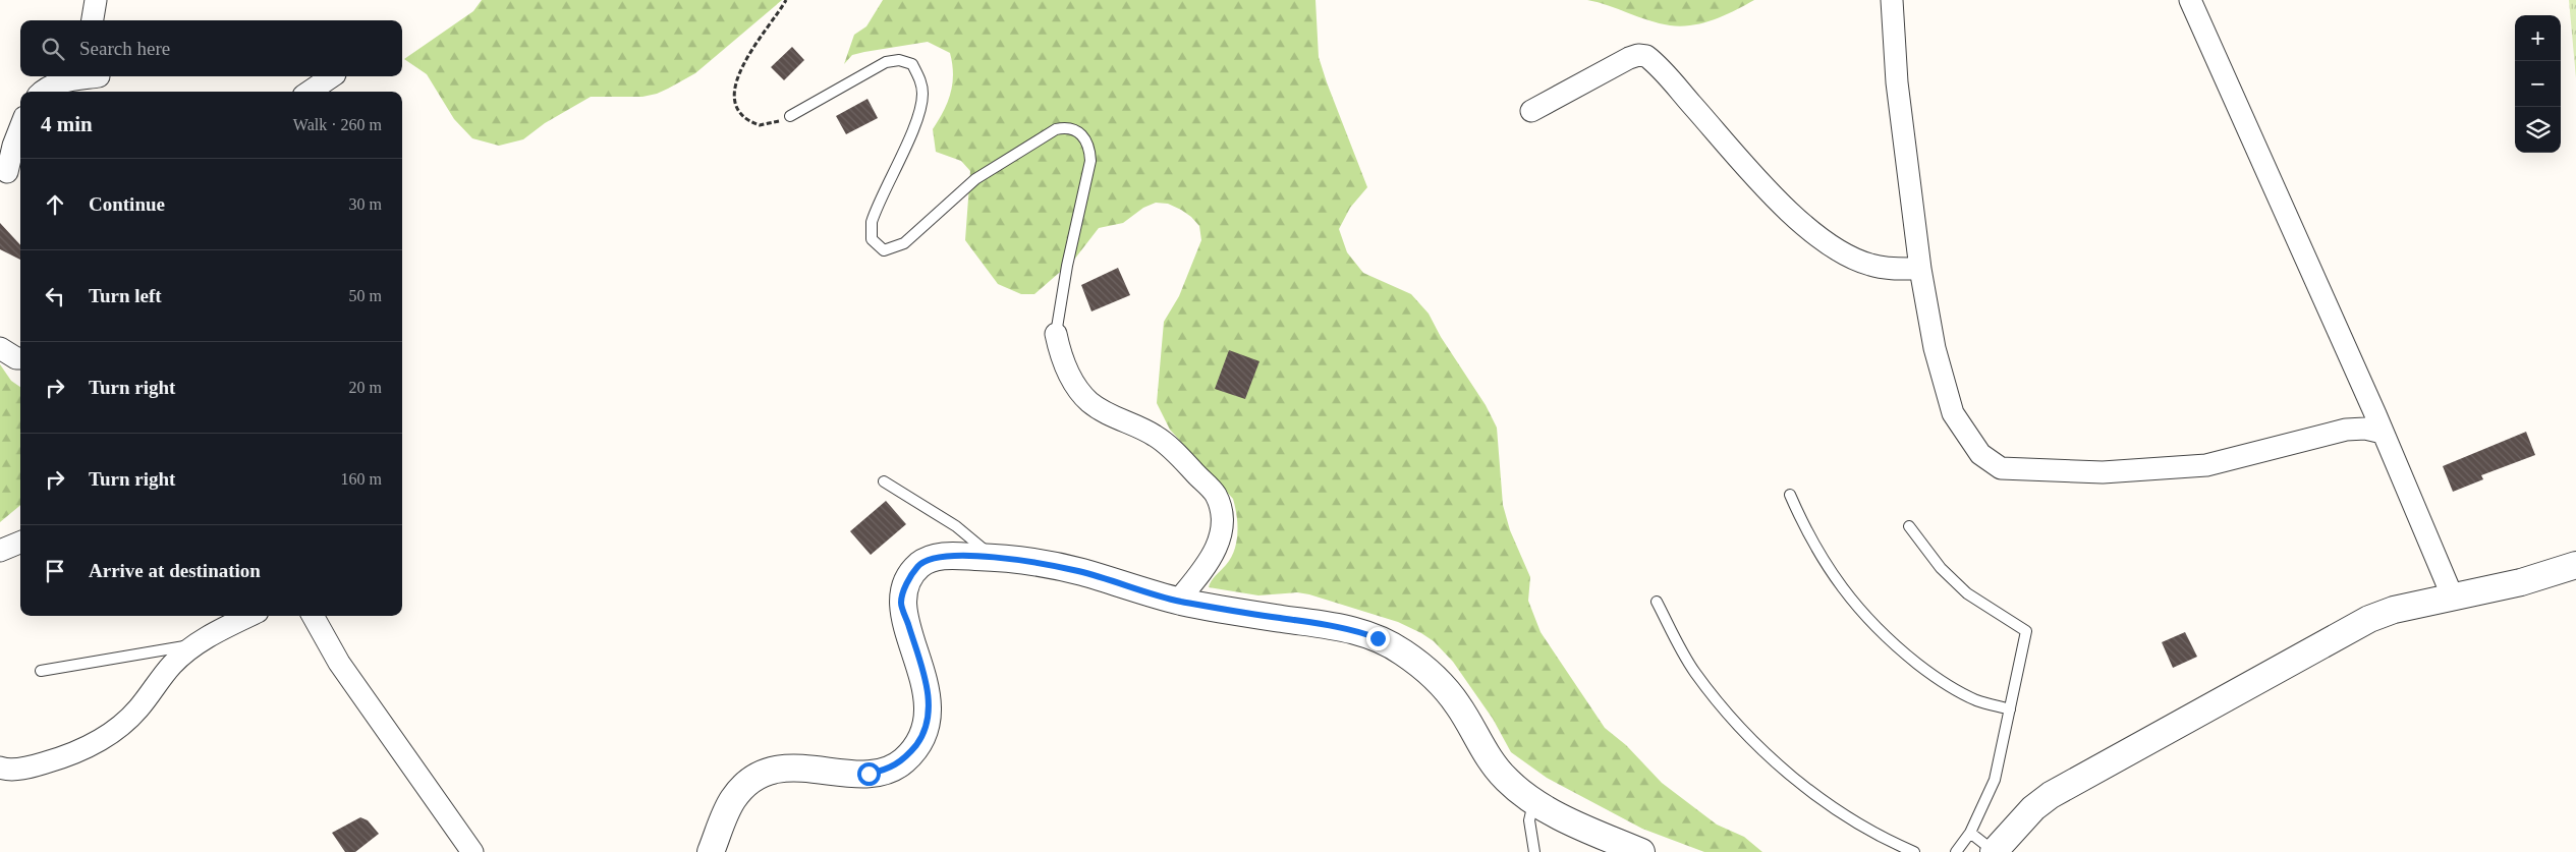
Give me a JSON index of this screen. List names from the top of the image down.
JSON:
{
  "page": {
    "map_buttons": ["+", "−"],
    "search": "Search here",
    "heading": ["4 min", "Walk · 260 m"],
    "list": [
      ["Continue", "30 m"],
      ["Turn left", "50 m"],
      ["Turn right", "20 m"],
      ["Turn right", "160 m"],
      "Arrive at destination"
    ]
  }
}
